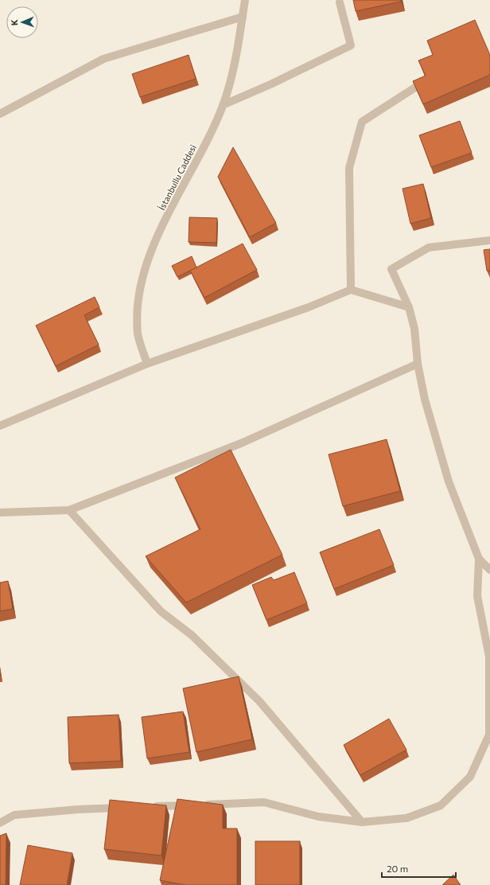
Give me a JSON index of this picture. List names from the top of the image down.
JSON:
{
  "streets": {
    "street": ["İstanbullu Caddesi"]
  },
  "scale_bar": "20 m",
  "north": "left"
}
